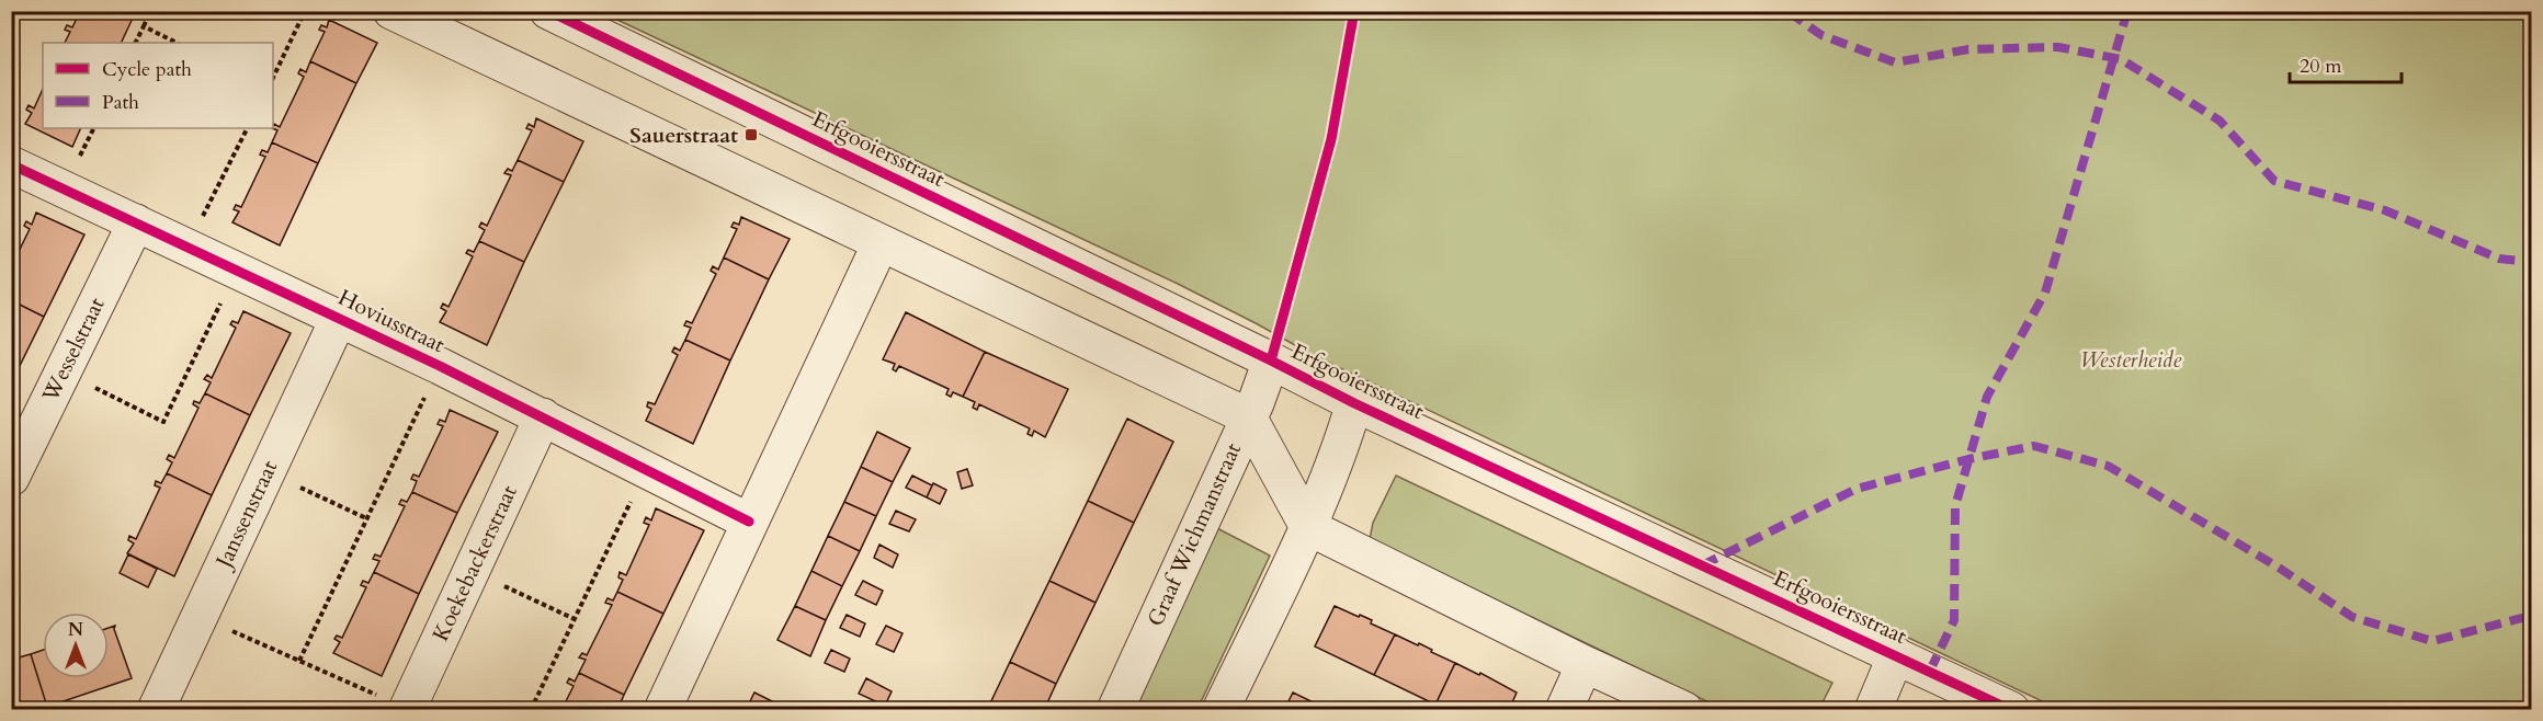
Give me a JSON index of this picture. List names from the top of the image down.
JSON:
{
  "streets": {
    "street": [
      "Erfgooiersstraat",
      "Hoviusstraat",
      "Wesselstraat",
      "Janssenstraat",
      "Graaf Wichmanstraat",
      "Koekebackerstraat"
    ]
  },
  "crossings": [
    ["Erfgooiersstraat", "Graaf Wichmanstraat"],
    ["Hoviusstraat", "Wesselstraat"],
    ["Hoviusstraat", "Janssenstraat"],
    ["Hoviusstraat", "Koekebackerstraat"]
  ],
  "parks": ["Westerheide"],
  "places": {
    "transit": ["Sauerstraat"]
  },
  "legend": ["Cycle path", "Path"],
  "scale_bar": "20 m",
  "north": "top"
}
